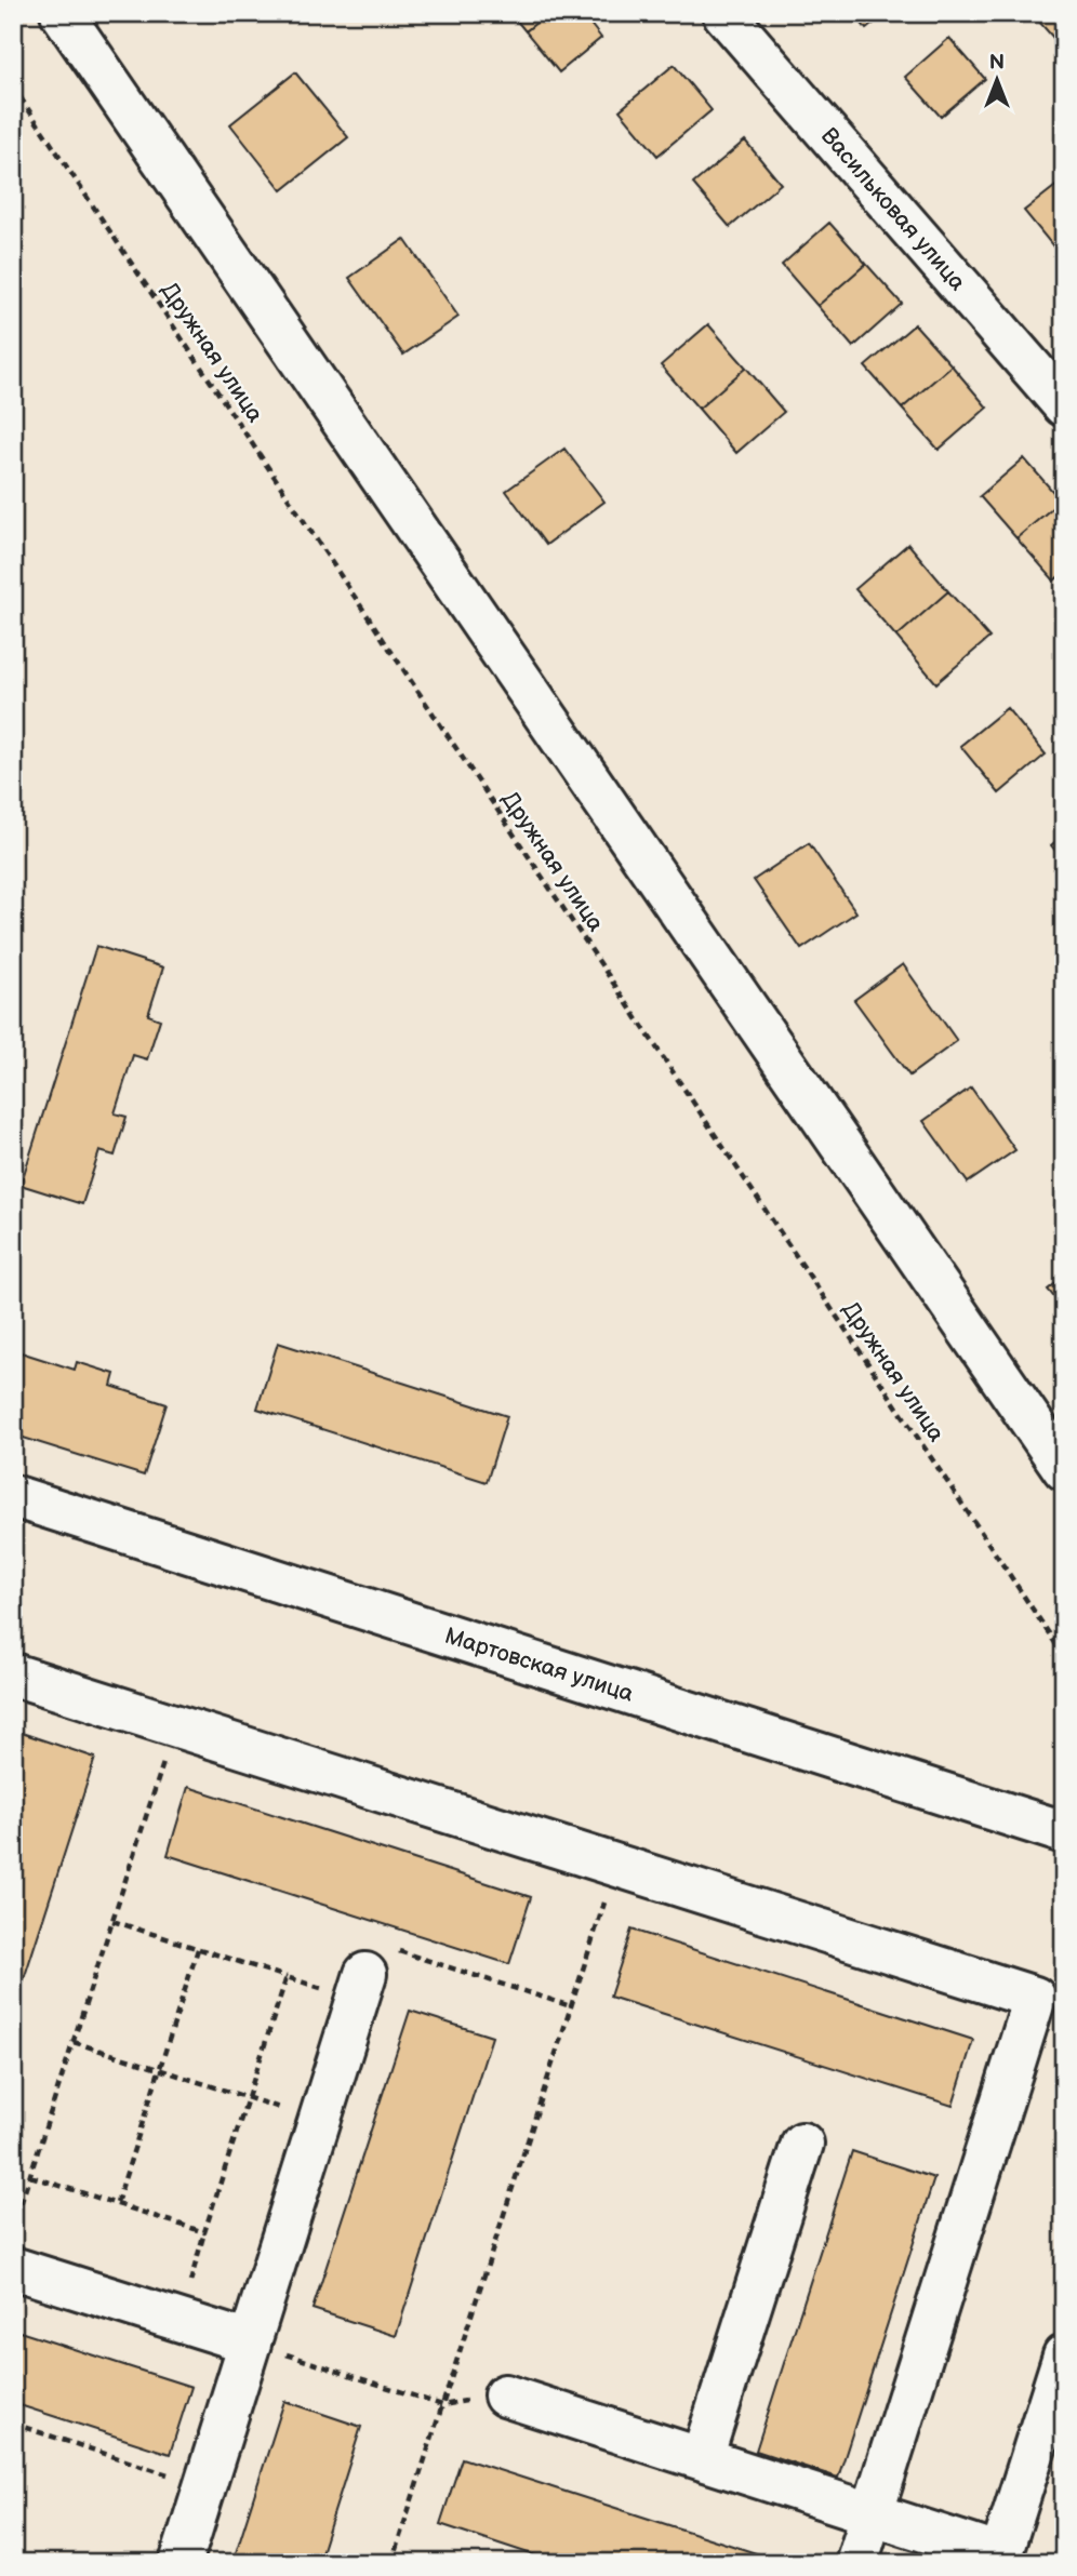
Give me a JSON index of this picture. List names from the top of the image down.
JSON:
{
  "streets": {
    "street": ["Васильковая улица", "Мартовская улица"],
    "path": ["Дружная улица"]
  },
  "north": "top"
}
